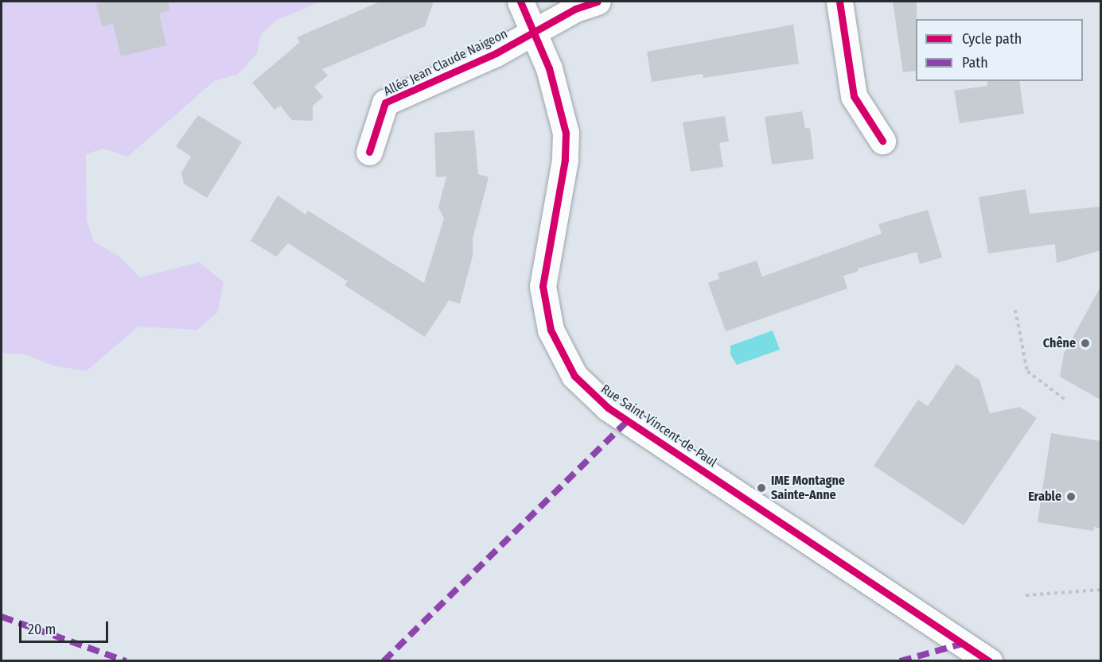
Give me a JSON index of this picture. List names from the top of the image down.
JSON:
{
  "streets": {
    "street": ["Allée Jean Claude Naigeon", "Rue Saint-Vincent-de-Paul"]
  },
  "crossings": [
    ["Allée Jean Claude Naigeon", "Rue Saint-Vincent-de-Paul"]
  ],
  "places": ["Chêne", "IME Montagne Sainte-Anne", "Erable"],
  "legend": ["Cycle path", "Path"],
  "scale_bar": "20 m"
}
